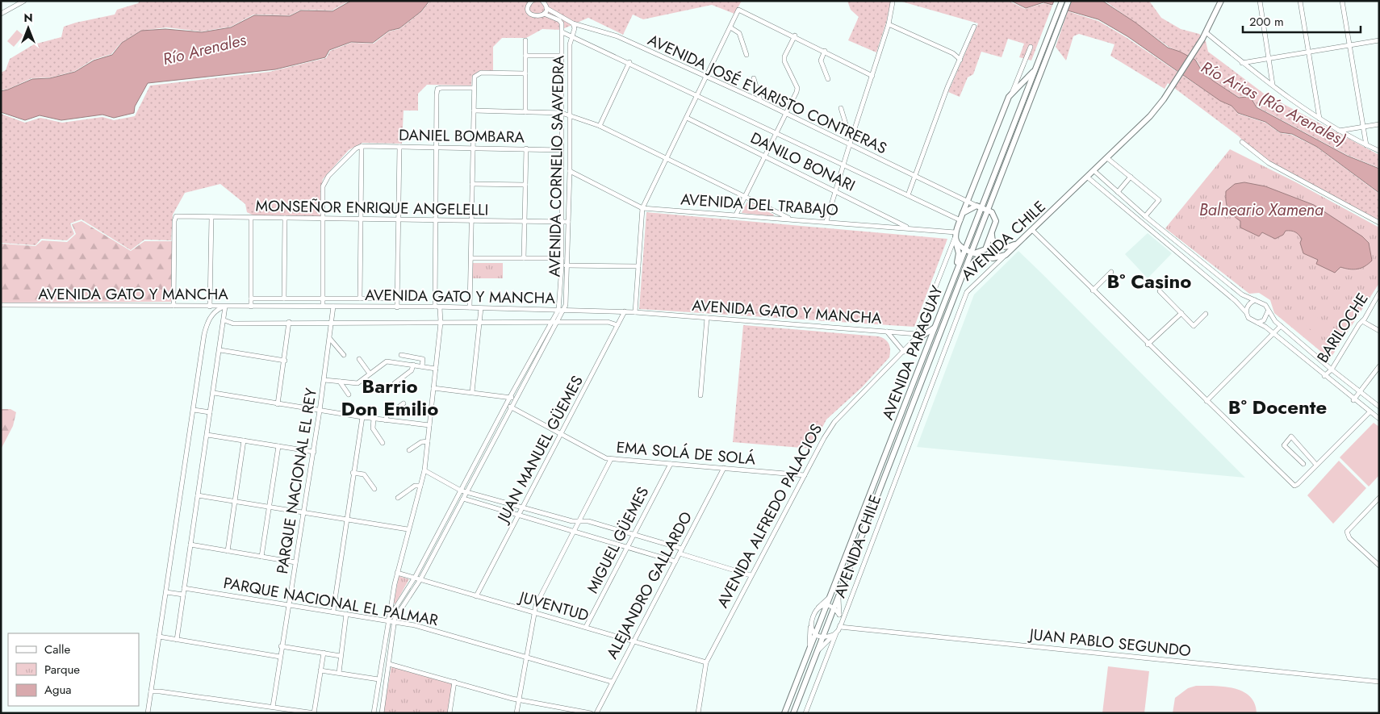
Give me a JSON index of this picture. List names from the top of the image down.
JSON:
{
  "streets": {
    "main road": ["AVENIDA CHILE", "AVENIDA PARAGUAY"],
    "street": [
      "AVENIDA JOSÉ EVARISTO CONTRERAS",
      "DANIEL BOMBARA",
      "DANILO BONARI",
      "AVENIDA CORNELIO SAAVEDRA",
      "AVENIDA DEL TRABAJO",
      "MONSEÑOR ENRIQUE ANGELELLI",
      "AVENIDA GATO Y MANCHA",
      "BARILOCHE",
      "JUAN MANUEL GÜEMES",
      "EMA SOLÁ DE SOLÁ",
      "PARQUE NACIONAL EL REY",
      "AVENIDA ALFREDO PALACIOS",
      "MIGUEL GÜEMES",
      "ALEJANDRO GALLARDO",
      "PARQUE NACIONAL EL PALMAR",
      "JUVENTUD",
      "JUAN PABLO SEGUNDO"
    ]
  },
  "crossings": [
    ["AVENIDA JOSÉ EVARISTO CONTRERAS", "AVENIDA CORNELIO SAAVEDRA"],
    ["AVENIDA JOSÉ EVARISTO CONTRERAS", "AVENIDA PARAGUAY"],
    ["DANIEL BOMBARA", "AVENIDA CORNELIO SAAVEDRA"],
    ["DANILO BONARI", "AVENIDA DEL TRABAJO"],
    ["AVENIDA CORNELIO SAAVEDRA", "AVENIDA DEL TRABAJO"],
    ["AVENIDA CORNELIO SAAVEDRA", "MONSEÑOR ENRIQUE ANGELELLI"],
    ["AVENIDA CORNELIO SAAVEDRA", "AVENIDA GATO Y MANCHA"],
    ["AVENIDA DEL TRABAJO", "AVENIDA ALFREDO PALACIOS"],
    ["MONSEÑOR ENRIQUE ANGELELLI", "AVENIDA GATO Y MANCHA"],
    ["AVENIDA CHILE", "JUAN PABLO SEGUNDO"],
    ["AVENIDA GATO Y MANCHA", "JUAN MANUEL GÜEMES"],
    ["AVENIDA GATO Y MANCHA", "PARQUE NACIONAL EL REY"],
    ["AVENIDA GATO Y MANCHA", "AVENIDA ALFREDO PALACIOS"],
    ["JUAN MANUEL GÜEMES", "EMA SOLÁ DE SOLÁ"],
    ["JUAN MANUEL GÜEMES", "JUVENTUD"],
    ["EMA SOLÁ DE SOLÁ", "AVENIDA ALFREDO PALACIOS"],
    ["EMA SOLÁ DE SOLÁ", "MIGUEL GÜEMES"],
    ["EMA SOLÁ DE SOLÁ", "ALEJANDRO GALLARDO"],
    ["PARQUE NACIONAL EL REY", "PARQUE NACIONAL EL PALMAR"],
    ["AVENIDA ALFREDO PALACIOS", "JUVENTUD"],
    ["MIGUEL GÜEMES", "JUVENTUD"],
    ["ALEJANDRO GALLARDO", "PARQUE NACIONAL EL PALMAR"],
    ["ALEJANDRO GALLARDO", "JUVENTUD"]
  ],
  "districts": ["Bº Casino", "Barrio Don Emilio", "Bº Docente"],
  "water": ["Río Arenales", "Río Arias (Río Arenales)", "Balneario Xamena"],
  "legend": ["Calle", "Parque", "Agua"],
  "scale_bar": "200 m",
  "north": "top"
}
